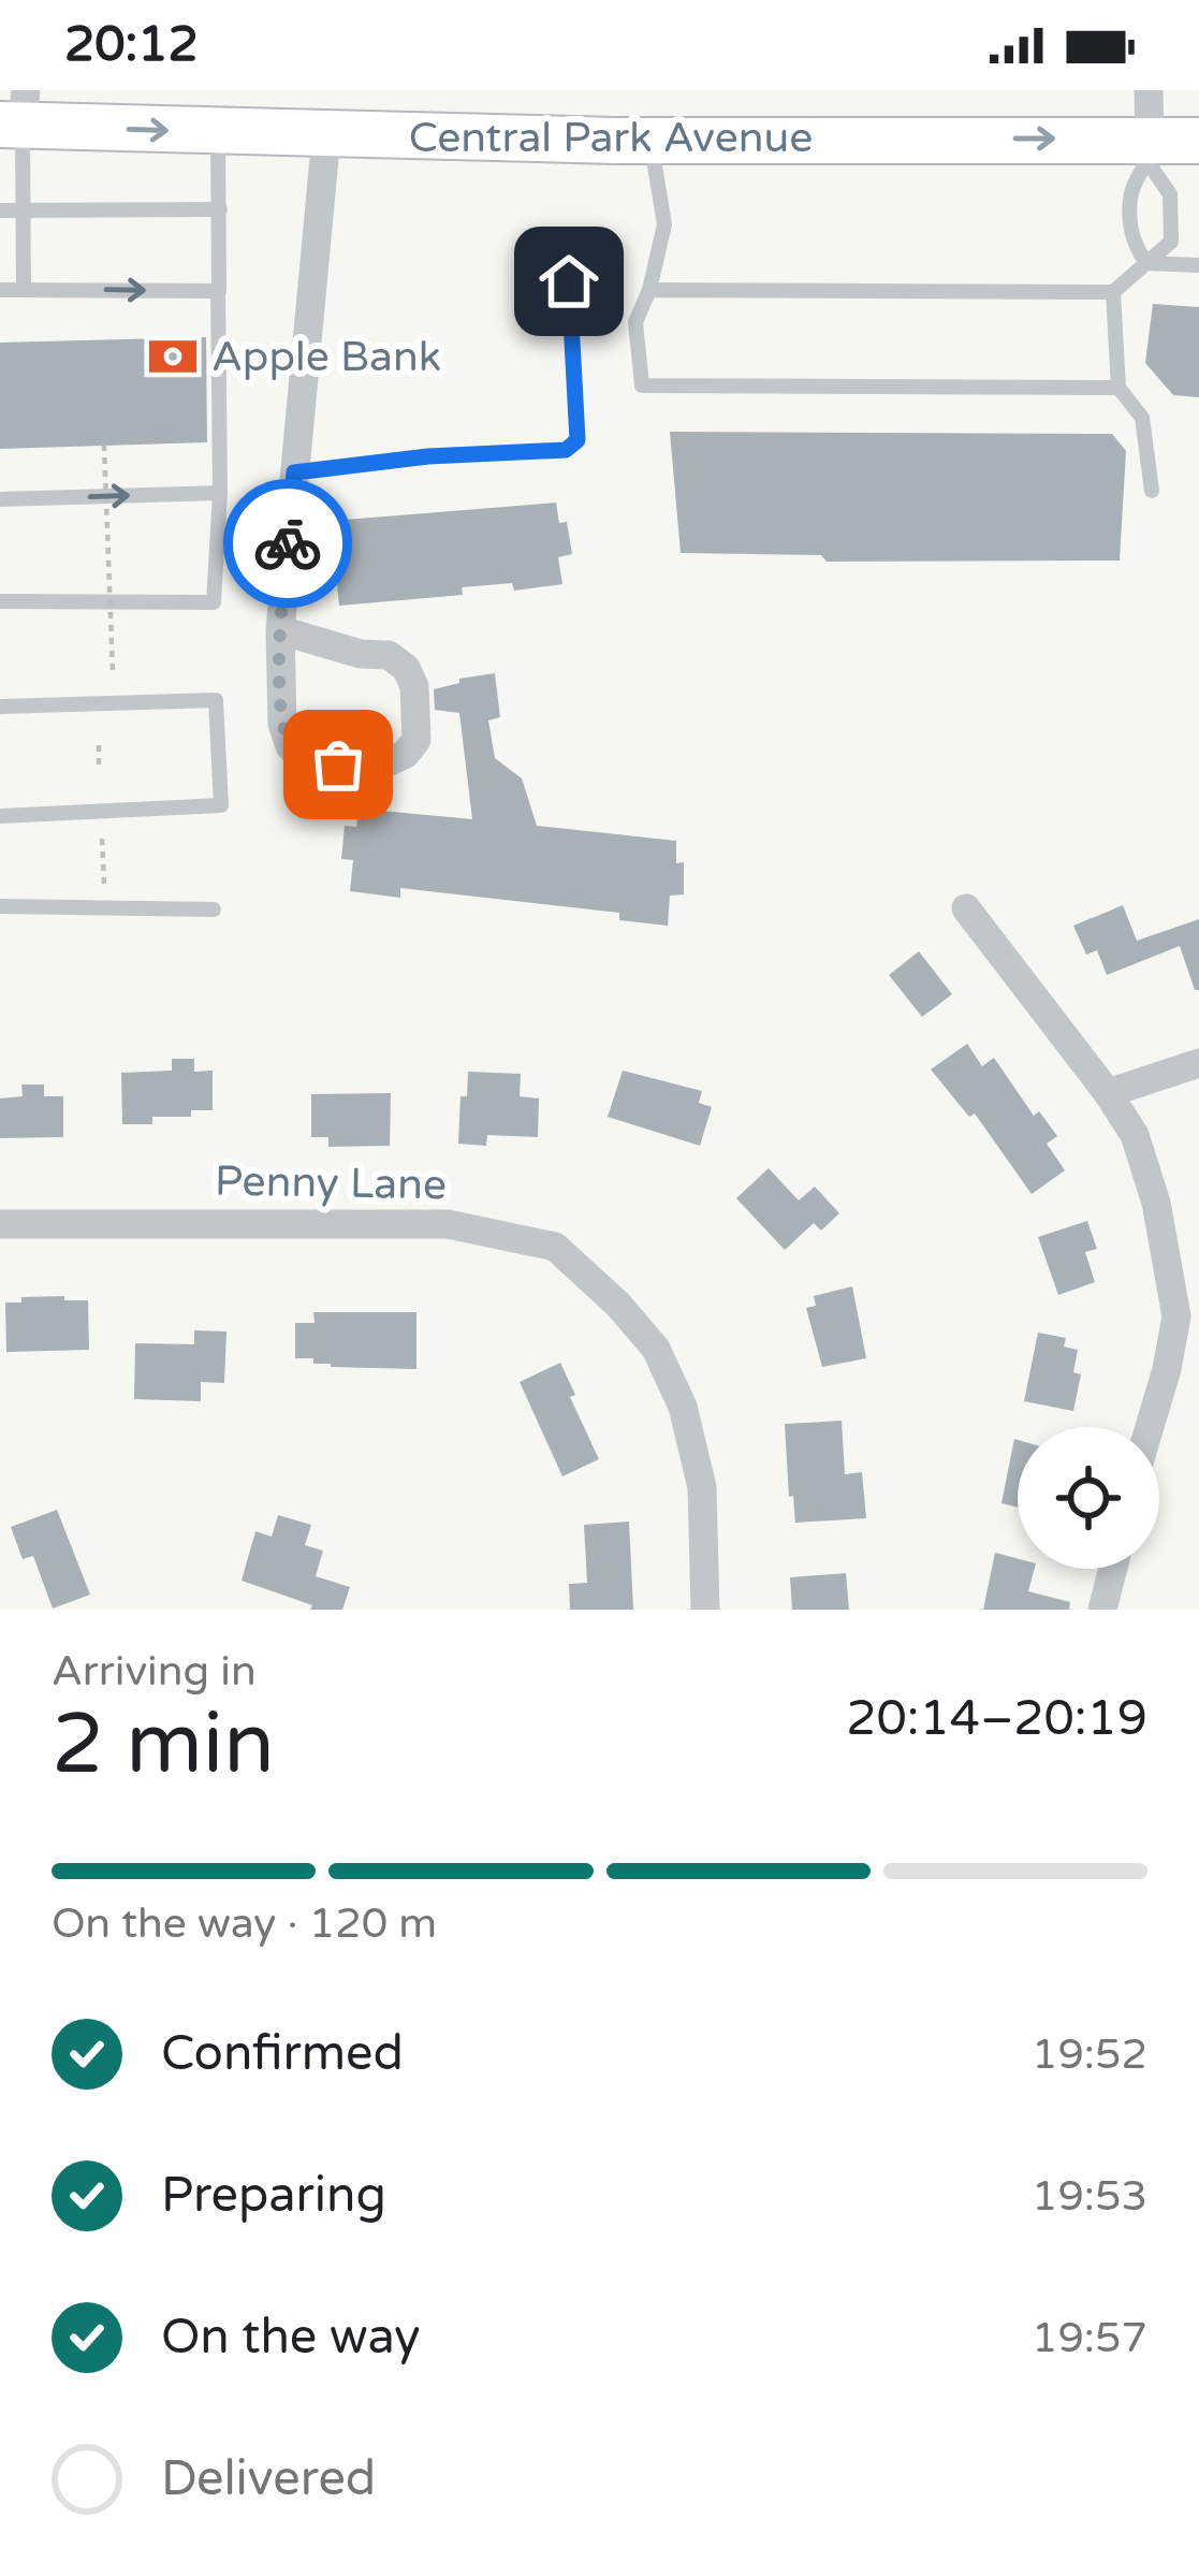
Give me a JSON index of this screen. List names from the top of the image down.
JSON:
{
  "streets": {
    "main road": ["Central Park Avenue"],
    "street": ["Penny Lane"]
  },
  "one_way": ["Central Park Avenue"],
  "places": {
    "bank": ["Apple Bank"]
  },
  "page": {
    "status": "20:12",
    "heading": ["2 min", "Arriving in", "20:14–20:19"],
    "bar": "On the way · 120 m",
    "list": [
      ["Confirmed", "19:52"],
      ["Preparing", "19:53"],
      ["On the way", "19:57"],
      "Delivered"
    ]
  }
}
